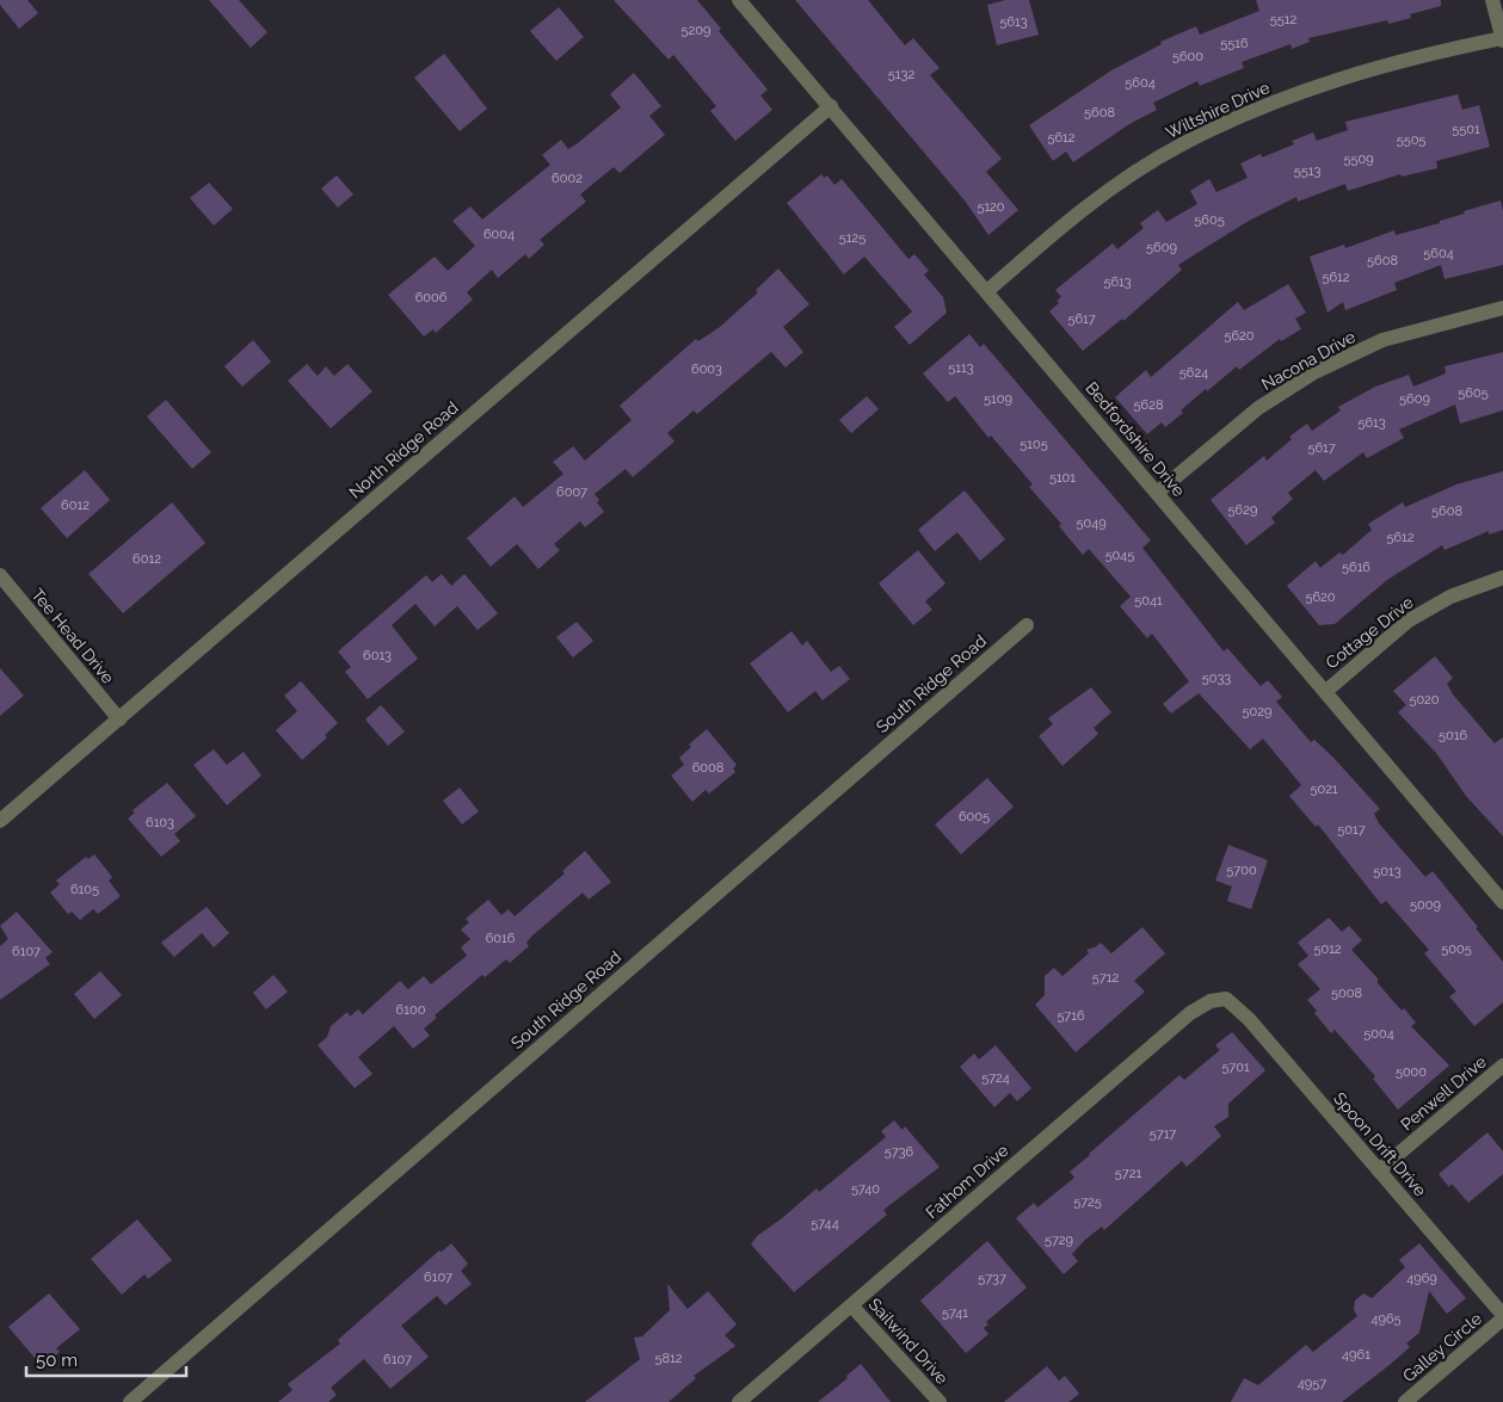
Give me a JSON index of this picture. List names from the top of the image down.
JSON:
{
  "streets": {
    "street": [
      "Wiltshire Drive",
      "Nacona Drive",
      "Bedfordshire Drive",
      "North Ridge Road",
      "Cottage Drive",
      "Tee Head Drive",
      "South Ridge Road",
      "Penwell Drive",
      "Spoon Drift Drive",
      "Fathom Drive",
      "Sailwind Drive",
      "Galley Circle"
    ]
  },
  "crossings": [
    ["Wiltshire Drive", "Bedfordshire Drive"],
    ["Nacona Drive", "Bedfordshire Drive"],
    ["Bedfordshire Drive", "North Ridge Road"],
    ["Bedfordshire Drive", "Cottage Drive"],
    ["North Ridge Road", "Tee Head Drive"],
    ["Penwell Drive", "Spoon Drift Drive"],
    ["Spoon Drift Drive", "Fathom Drive"],
    ["Spoon Drift Drive", "Galley Circle"],
    ["Fathom Drive", "Sailwind Drive"]
  ],
  "house_numbers": [
    "5512",
    "5613",
    "5209",
    "5516",
    "5600",
    "5132",
    "5604",
    "5608",
    "5501",
    "5612",
    "5505",
    "5509",
    "5513",
    "6002",
    "5120",
    "5605",
    "6004",
    "5125",
    "5609",
    "5604",
    "5608",
    "5612",
    "5613",
    "6006",
    "5617",
    "5620",
    "5113",
    "6003",
    "5624",
    "5605",
    "5109",
    "5609",
    "5628",
    "5613",
    "5105",
    "5617",
    "5101",
    "6007",
    "6012",
    "5629",
    "5608",
    "5049",
    "5612",
    "5045",
    "6012",
    "5616",
    "5620",
    "5041",
    "6013",
    "5033",
    "5020",
    "5029",
    "5016",
    "6008",
    "5021",
    "6005",
    "6103",
    "5017",
    "5700",
    "5013",
    "6105",
    "5009",
    "6016",
    "5012",
    "5005",
    "6107",
    "5712",
    "5008",
    "6100",
    "5716",
    "5004",
    "5701",
    "5000",
    "5724",
    "5717",
    "5736",
    "5721",
    "5740",
    "5725",
    "5744",
    "5729",
    "6107",
    "5737",
    "4969",
    "5741",
    "4965",
    "4961",
    "5812",
    "6107",
    "4957"
  ],
  "scale_bar": "50 m"
}
